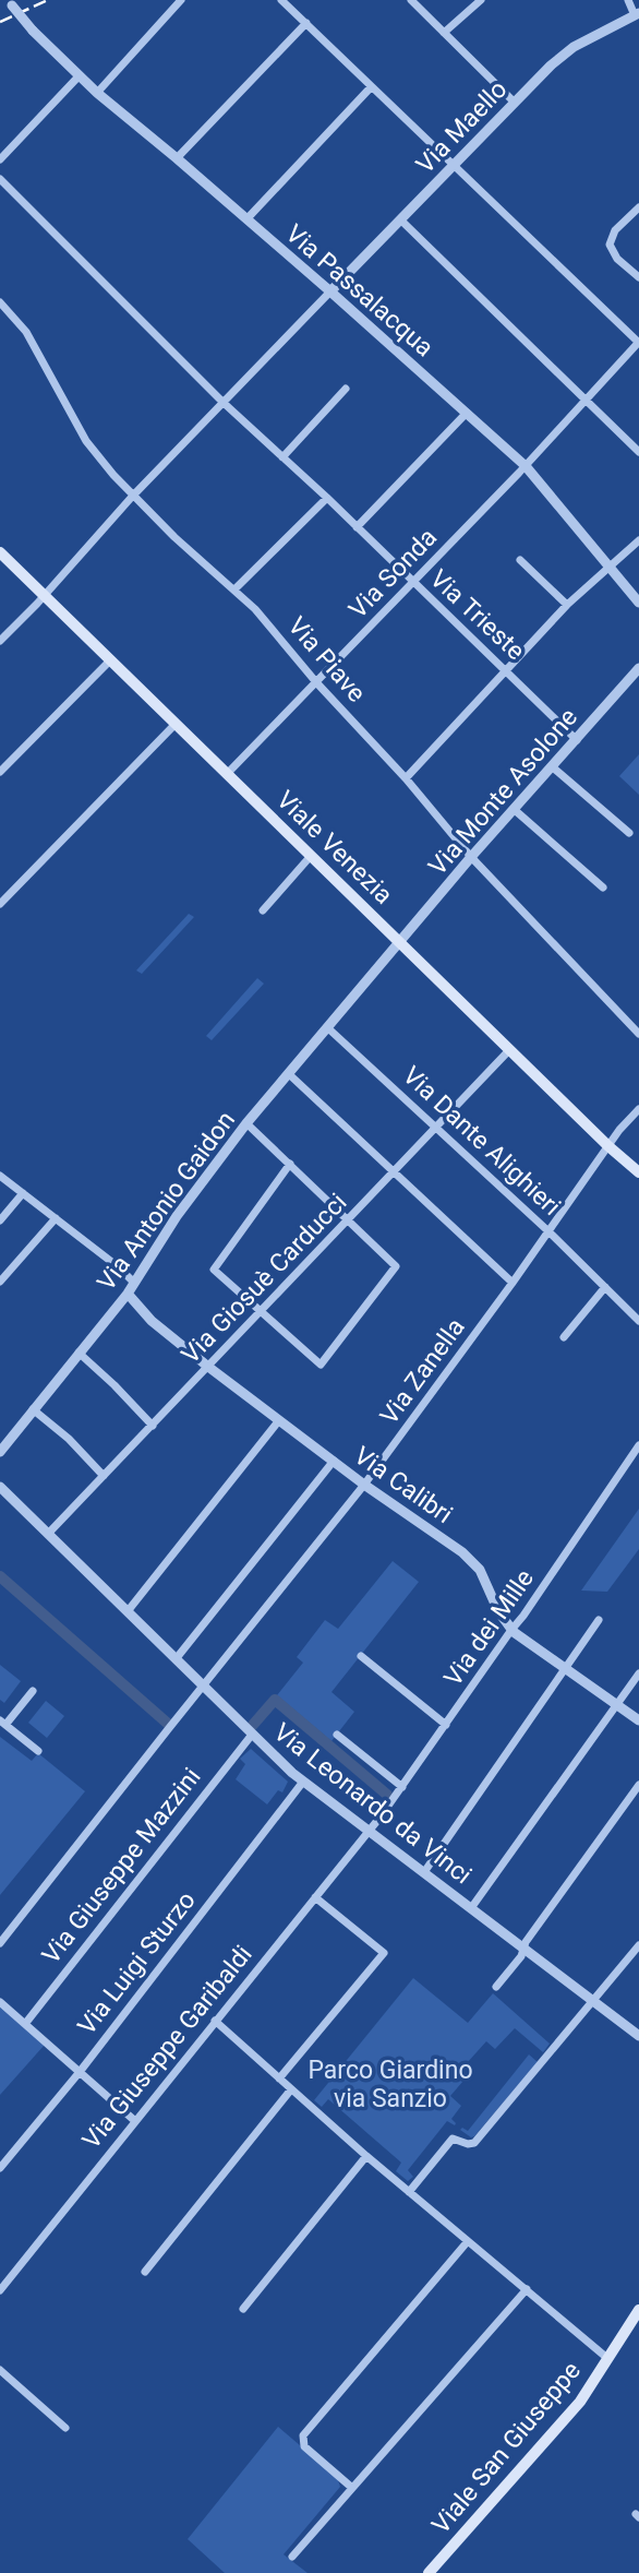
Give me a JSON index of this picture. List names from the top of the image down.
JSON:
{
  "streets": {
    "main road": ["Viale Venezia", "Viale San Giuseppe"],
    "street": [
      "Via Maello",
      "Via Passalacqua",
      "Via Sonda",
      "Via Trieste",
      "Via Piave",
      "Via Monte Asolone",
      "Via Dante Alighieri",
      "Via Antonio Gaidon",
      "Via Giosuè Carducci",
      "Via Zanella",
      "Via Calibri",
      "Via dei Mille",
      "Via Leonardo da Vinci",
      "Via Giuseppe Mazzini",
      "Via Luigi Sturzo",
      "Via Giuseppe Garibaldi"
    ]
  },
  "crossings": [
    ["Via Maello", "Via Passalacqua"],
    ["Via Passalacqua", "Via Sonda"],
    ["Via Sonda", "Via Trieste"],
    ["Via Sonda", "Via Piave"],
    ["Via Sonda", "Viale Venezia"],
    ["Via Trieste", "Via Monte Asolone"],
    ["Via Piave", "Via Monte Asolone"],
    ["Via Monte Asolone", "Viale Venezia"],
    ["Via Monte Asolone", "Via Antonio Gaidon"],
    ["Viale Venezia", "Via Antonio Gaidon"],
    ["Viale Venezia", "Via Giosuè Carducci"],
    ["Viale Venezia", "Via Zanella"],
    ["Via Dante Alighieri", "Via Antonio Gaidon"],
    ["Via Dante Alighieri", "Via Giosuè Carducci"],
    ["Via Dante Alighieri", "Via Zanella"],
    ["Via Antonio Gaidon", "Via Calibri"],
    ["Via Giosuè Carducci", "Via Calibri"],
    ["Via Giosuè Carducci", "Via Leonardo da Vinci"],
    ["Via Zanella", "Via Calibri"],
    ["Via Zanella", "Via Leonardo da Vinci"],
    ["Via Calibri", "Via dei Mille"],
    ["Via dei Mille", "Via Leonardo da Vinci"],
    ["Via dei Mille", "Via Giuseppe Garibaldi"],
    ["Via Leonardo da Vinci", "Via Giuseppe Mazzini"],
    ["Via Leonardo da Vinci", "Via Luigi Sturzo"],
    ["Via Leonardo da Vinci", "Via Giuseppe Garibaldi"]
  ],
  "parks": ["Parco Giardino via Sanzio"]
}
